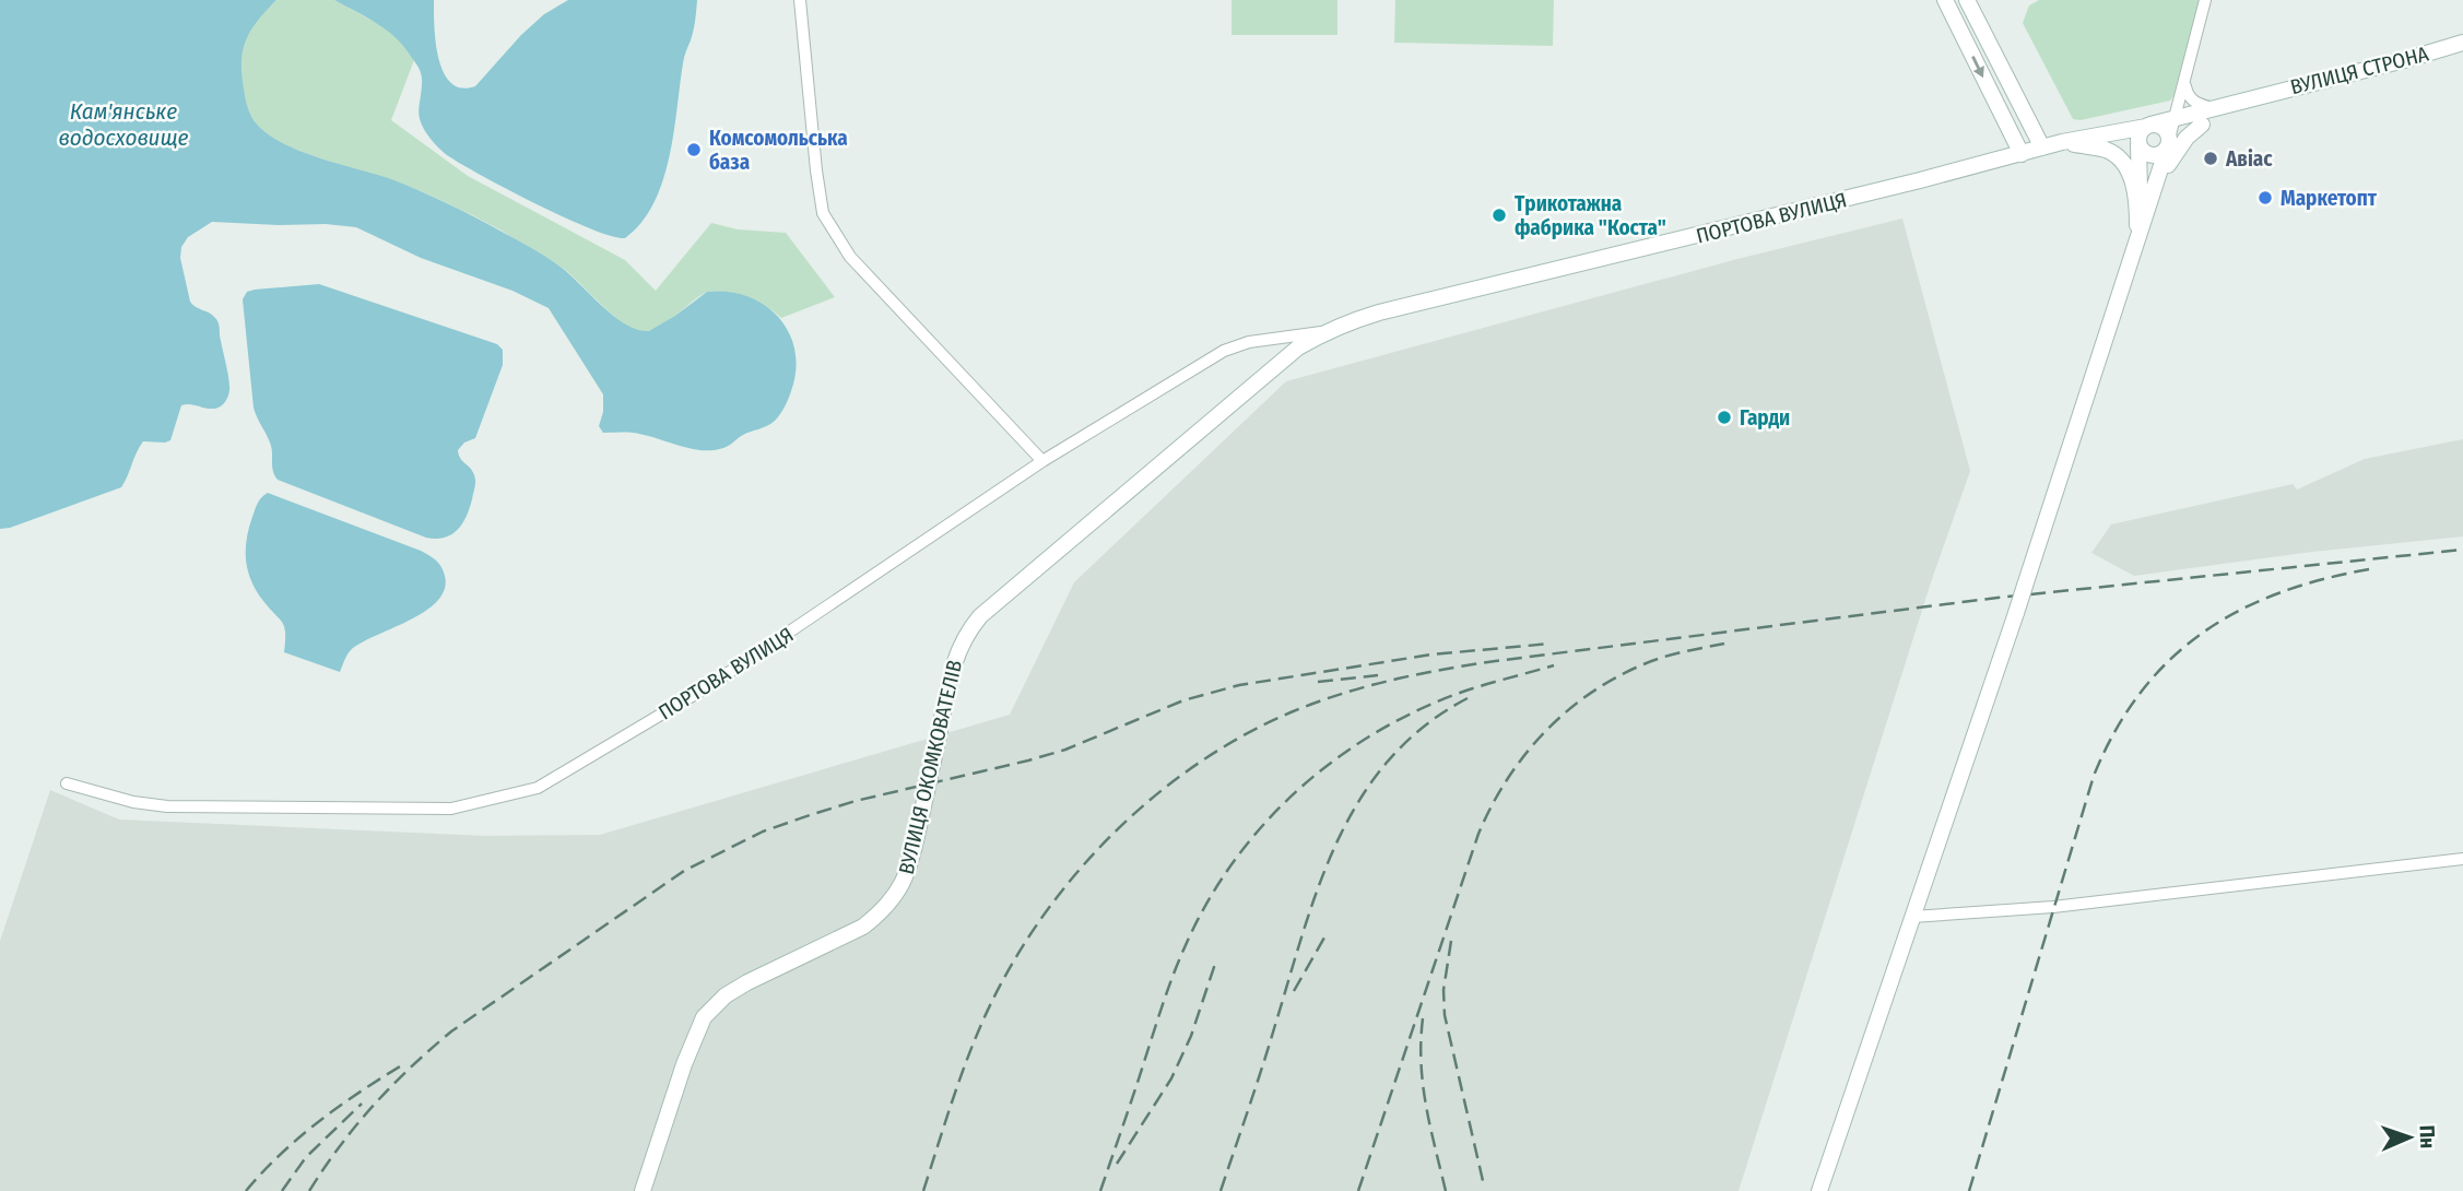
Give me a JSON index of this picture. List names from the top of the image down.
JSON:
{
  "streets": {
    "street": ["ВУЛИЦЯ СТРОНА", "ПОРТОВА ВУЛИЦЯ", "ВУЛИЦЯ ОКОМКОВАТЕЛІВ"]
  },
  "crossings": [
    ["ПОРТОВА ВУЛИЦЯ", "ВУЛИЦЯ ОКОМКОВАТЕЛІВ"]
  ],
  "water": ["Кам'янське водосховище"],
  "places": [
    "Комсомольська база",
    "Авіас",
    "Маркетопт",
    "Трикотажна фабрика \"Коста\"",
    "Гарди"
  ],
  "north": "right"
}
